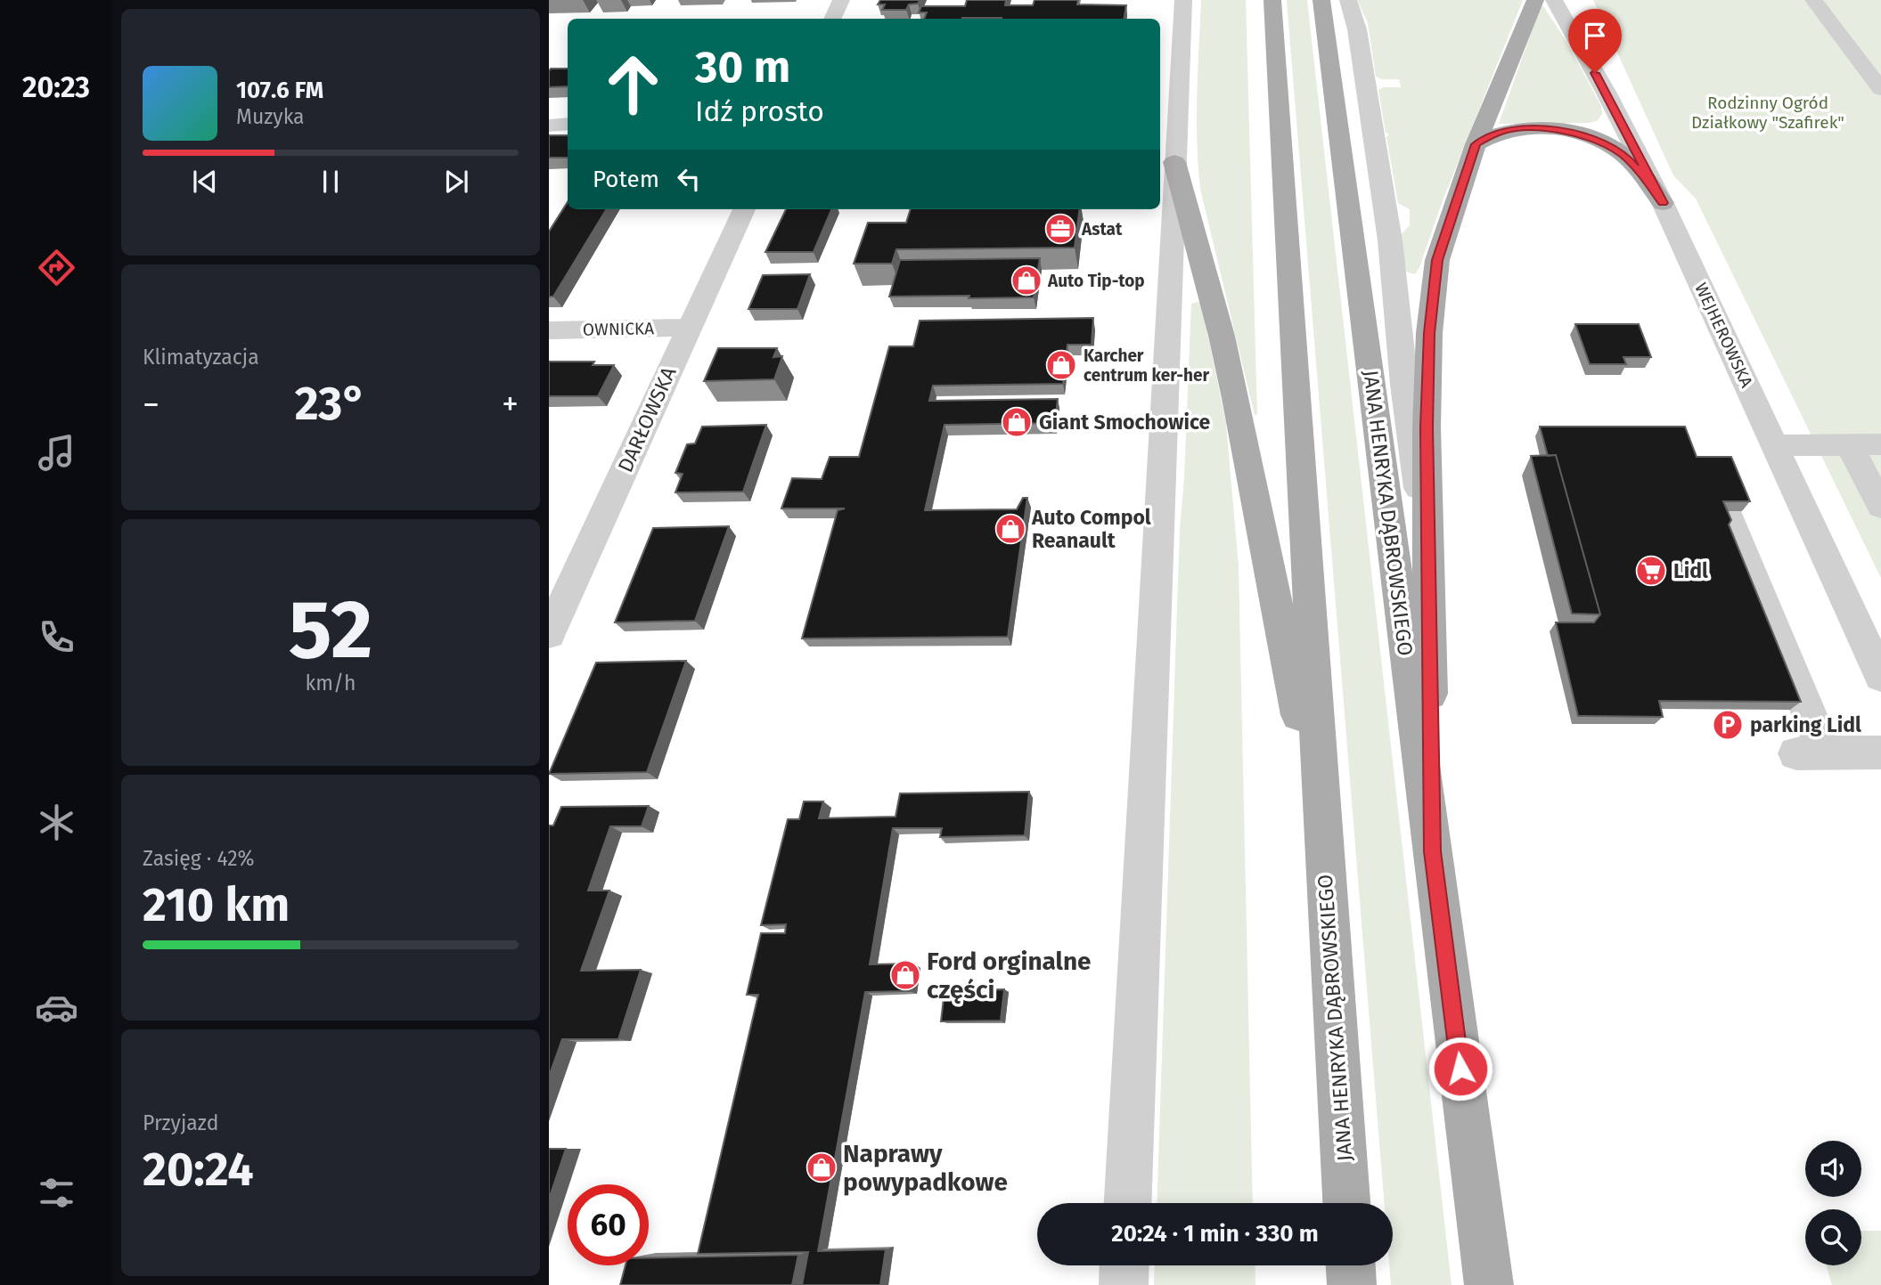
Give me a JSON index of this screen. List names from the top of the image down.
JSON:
{
  "streets": {
    "main road": ["JANA HENRYKA DĄBROWSKIEGO"],
    "street": ["OWNICKA", "WEJHEROWSKA", "DARŁOWSKA"]
  },
  "crossings": [
    ["OWNICKA", "DARŁOWSKA"]
  ],
  "parks": ["Rodzinny Ogród Działkowy \"Szafirek\""],
  "places": {
    "office": ["Astat"],
    "shop": [
      "Auto Tip-top",
      "Karcher centrum ker-her",
      "Giant Smochowice",
      "Auto Compol Reanault",
      "Ford orginalne części",
      "Naprawy powypadkowe"
    ],
    "supermarket": ["Lidl"],
    "parking": ["parking Lidl"]
  },
  "page": {
    "tabs": "20:23",
    "turn": ["30 m", "Idź prosto"],
    "song": ["107.6 FM", "Muzyka"],
    "then": "Potem",
    "tile": [
      "Klimatyzacja",
      ["52", "km/h"],
      ["Zasięg · 42%", "210 km"],
      ["Przyjazd", "20:24"]
    ],
    "heat": ["−", "23°", "+"],
    "limit": "60",
    "trip": "20:24 · 1 min · 330 m"
  }
}
